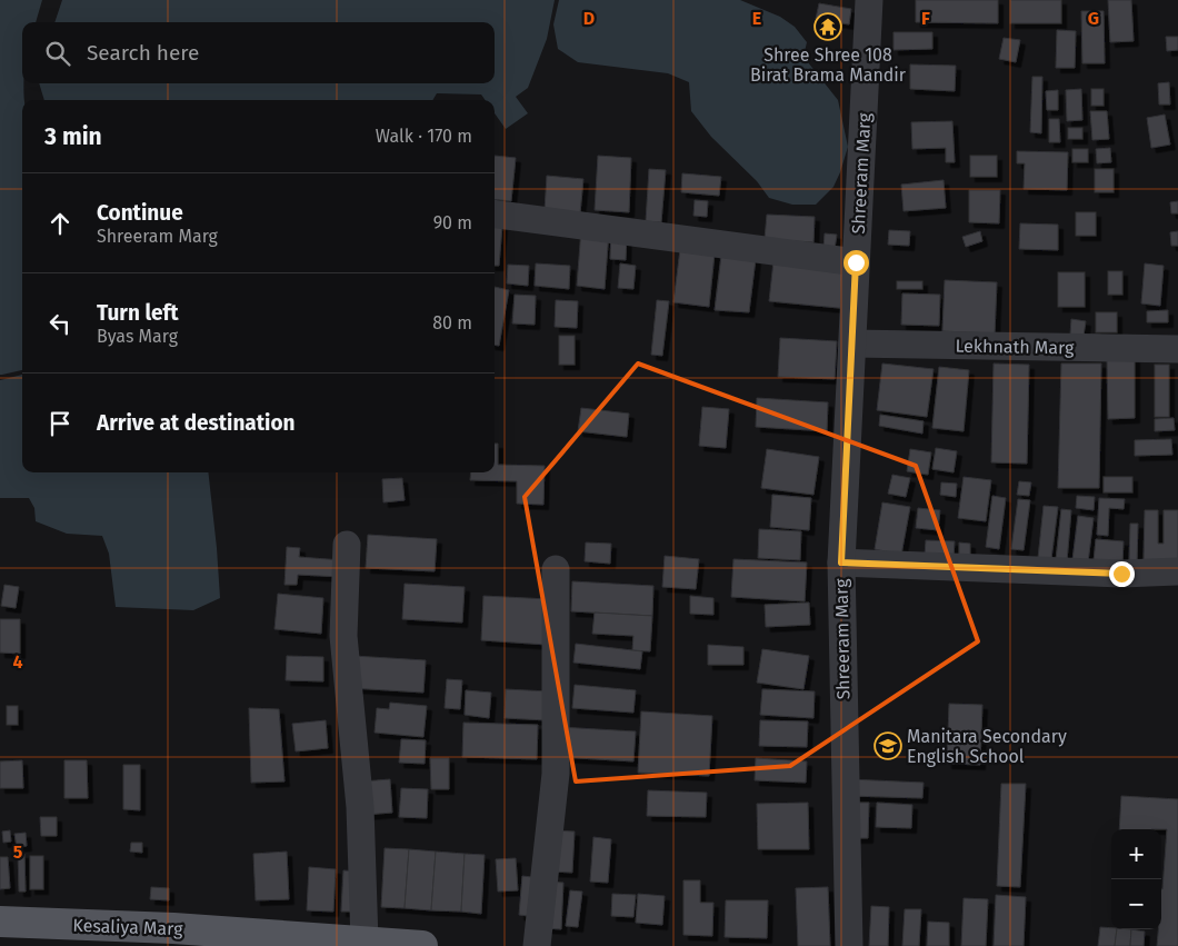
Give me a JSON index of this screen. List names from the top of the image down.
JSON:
{
  "streets": {
    "main road": ["Kesaliya Marg"],
    "street": ["Shreeram Marg", "Lekhnath Marg"]
  },
  "crossings": [
    ["Shreeram Marg", "Lekhnath Marg"]
  ],
  "places": {
    "temple": ["Shree Shree 108 Birat Brama Mandir"],
    "school or university": ["Manitara Secondary English School"]
  },
  "page": {
    "search": "Search here",
    "heading": ["3 min", "Walk · 170 m"],
    "list": [
      ["Continue", "Shreeram Marg", "90 m"],
      ["Turn left", "Byas Marg", "80 m"],
      "Arrive at destination"
    ],
    "map_buttons": ["+", "−"]
  },
  "grid": {
    "columns": [
      "D",
      "E",
      "F",
      "G"
    ],
    "rows": ["4", "5"]
  }
}
